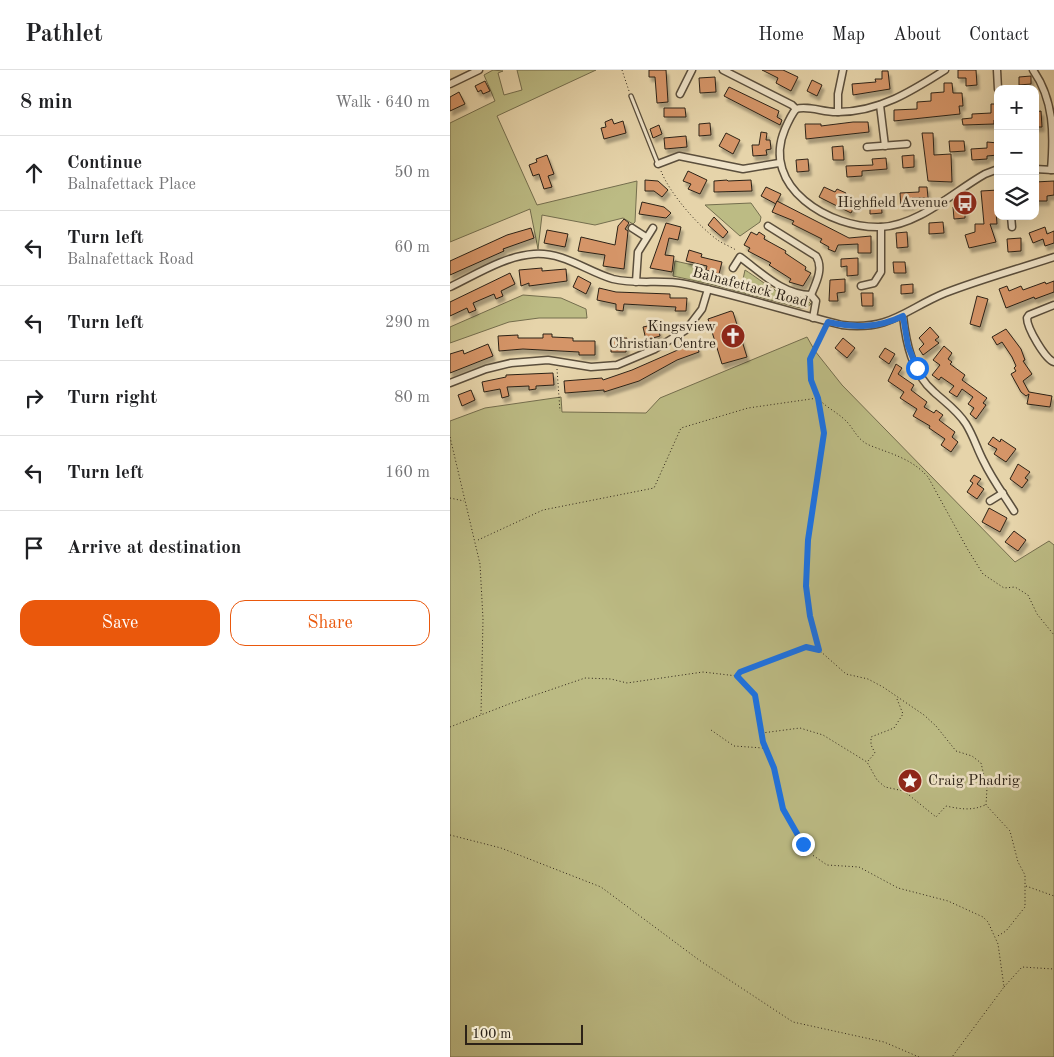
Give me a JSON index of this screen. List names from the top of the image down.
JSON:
{
  "streets": {
    "street": ["Balnafettack Road"]
  },
  "places": {
    "bus stop": ["Highfield Avenue"],
    "church": ["Kingsview Christian Centre"],
    "place": ["Craig Phadrig"]
  },
  "scale_bar": "100 m",
  "page": {
    "header": "Pathlet",
    "nav": [
      "Home",
      "Map",
      "About",
      "Contact"
    ],
    "heading": ["8 min", "Walk · 640 m"],
    "map_buttons": ["+", "−"],
    "list": [
      ["Continue", "Balnafettack Place", "50 m"],
      ["Turn left", "Balnafettack Road", "60 m"],
      ["Turn left", "290 m"],
      ["Turn right", "80 m"],
      ["Turn left", "160 m"],
      "Arrive at destination"
    ],
    "buttons": ["Save", "Share"],
    "scale": "100 m"
  }
}
